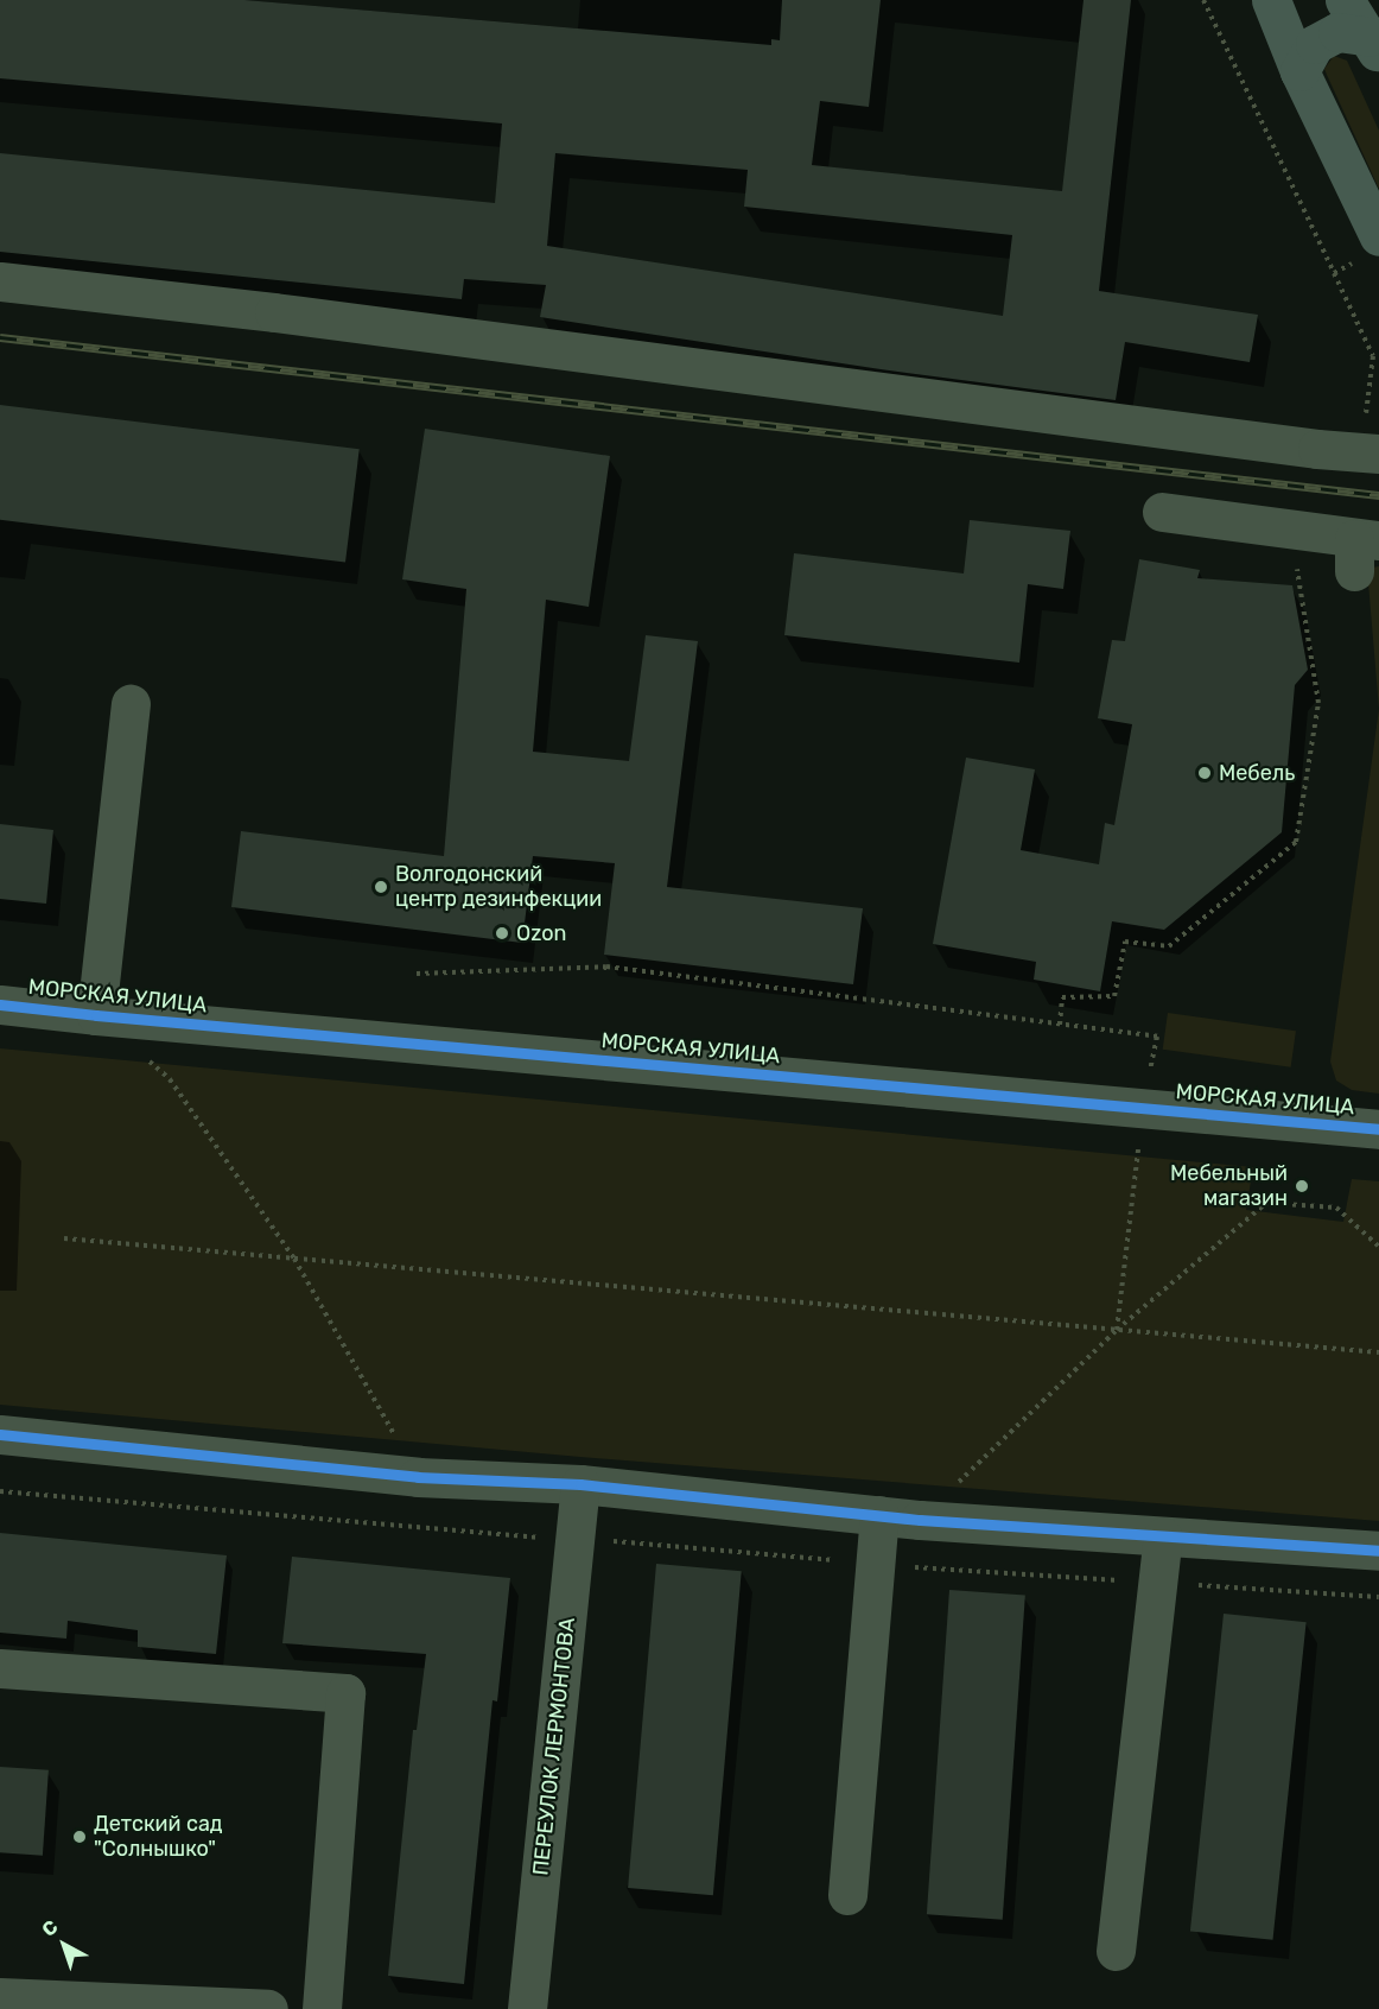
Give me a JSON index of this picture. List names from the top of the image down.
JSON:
{
  "streets": {
    "street": ["МОРСКАЯ УЛИЦА", "ПЕРЕУЛОК ЛЕРМОНТОВА"]
  },
  "places": [
    "Мебель",
    "Волгодонский центр дезинфекции",
    "Ozon",
    "Мебельный магазин",
    "Детский сад \"Солнышко\""
  ],
  "north": "top left"
}
